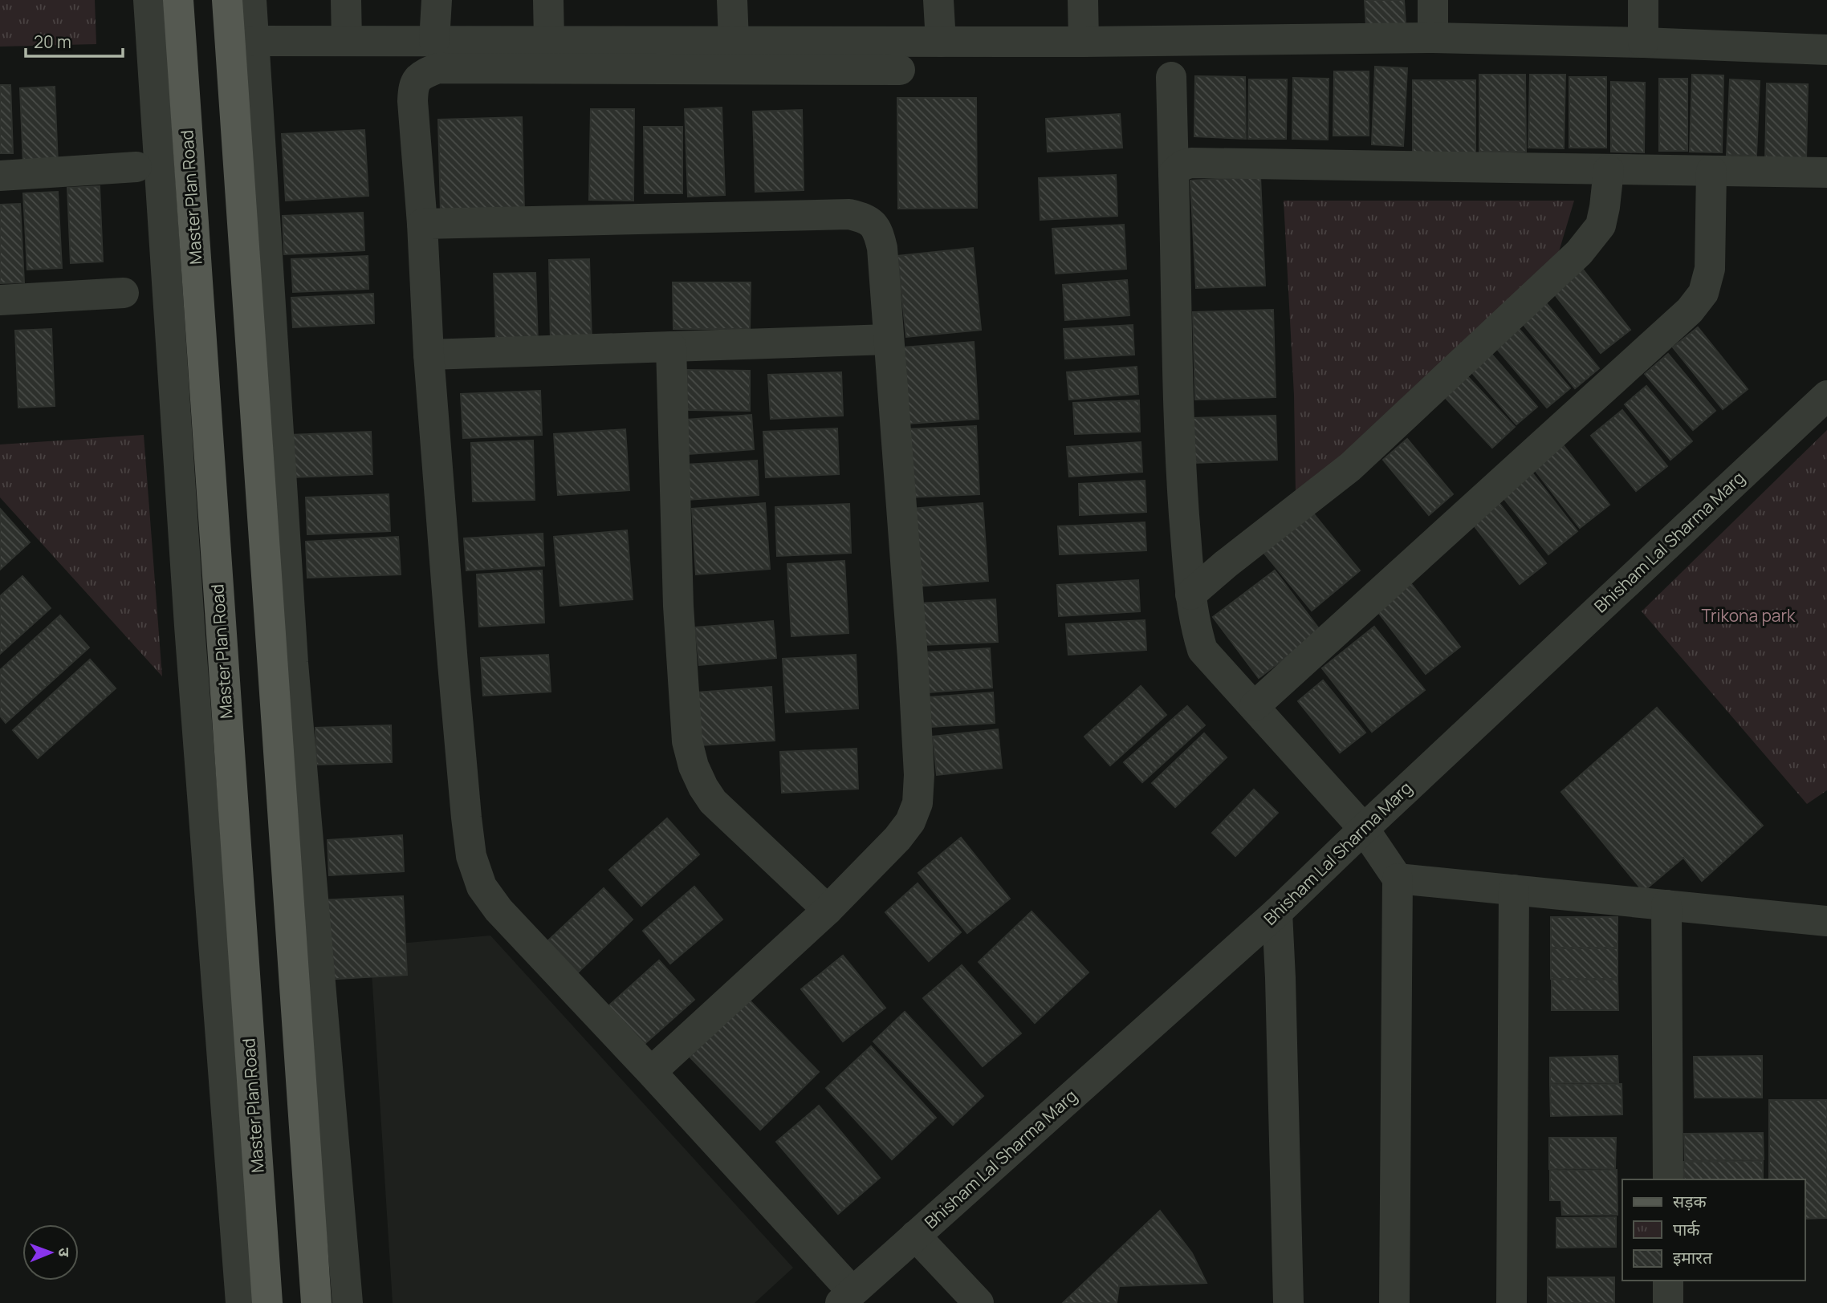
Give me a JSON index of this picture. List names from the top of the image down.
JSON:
{
  "streets": {
    "main road": ["Master Plan Road"],
    "street": ["Bhisham Lal Sharma Marg"]
  },
  "parks": ["Trikona park"],
  "legend": ["सड़क", "पार्क", "इमारत"],
  "scale_bar": "20 m",
  "north": "right"
}
